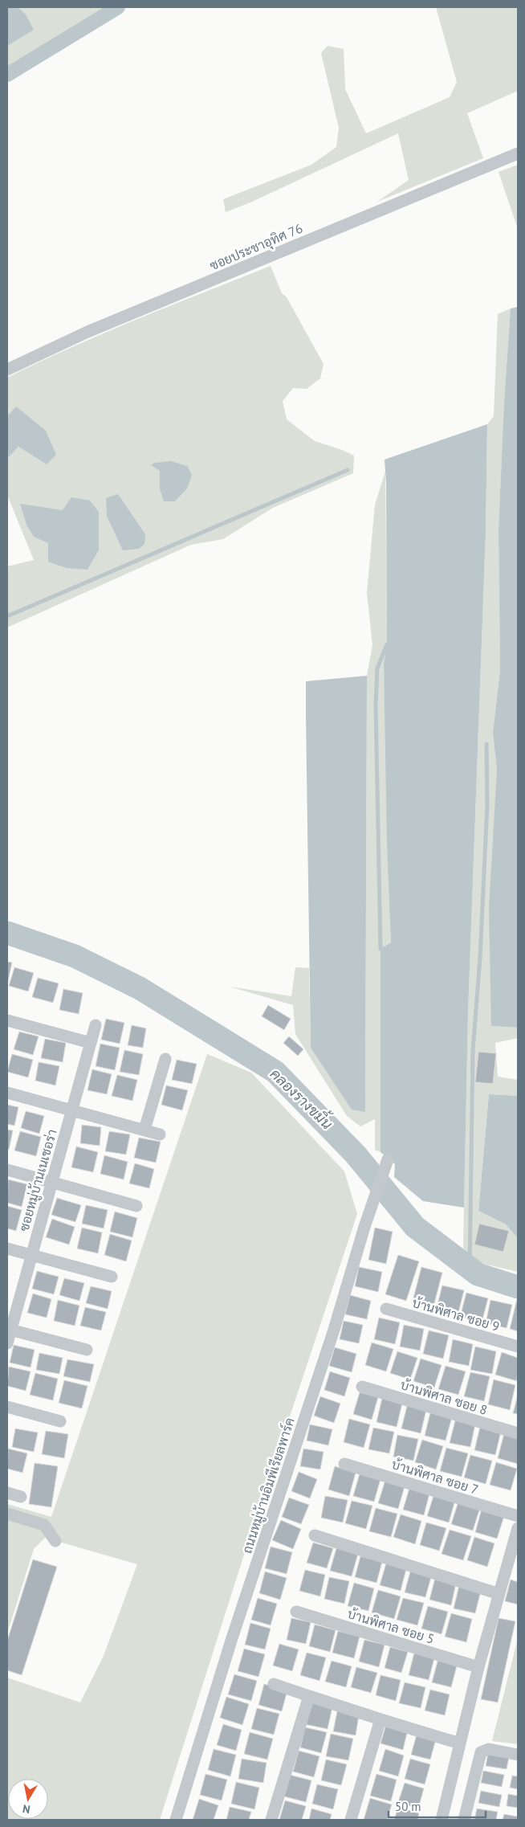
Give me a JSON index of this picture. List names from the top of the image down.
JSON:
{
  "streets": {
    "street": [
      "ซอยประชาอุทิศ 76",
      "ซอยหมู่บ้านเนเชอร่า",
      "บ้านพิศาล ซอย 9",
      "บ้านพิศาล ซอย 8",
      "บ้านพิศาล ซอย 7",
      "ถนนหมู่บ้านอิมพีเรียลพาร์ค",
      "บ้านพิศาล ซอย 5"
    ]
  },
  "water": ["คลองรางขมิ้น"],
  "scale_bar": "50 m",
  "north": "bottom"
}
